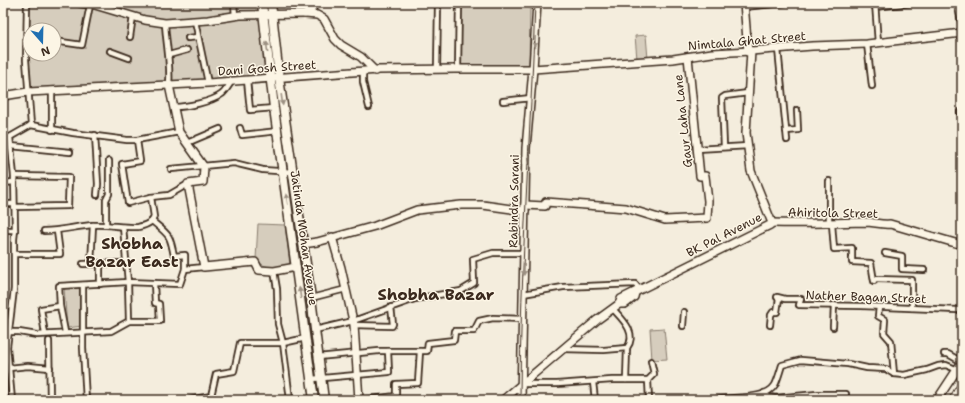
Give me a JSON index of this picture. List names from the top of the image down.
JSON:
{
  "streets": {
    "main road": ["Jatinda Mohan Avenue"],
    "street": [
      "Nimtala Ghat Street",
      "Dani Gosh Street",
      "Gaur Laha Lane",
      "Rabindra Sarani",
      "Ahiritola Street",
      "BK Pal Avenue",
      "Nather Bagan Street"
    ]
  },
  "crossings": [
    ["Nimtala Ghat Street", "Dani Gosh Street"],
    ["Nimtala Ghat Street", "Gaur Laha Lane"],
    ["Nimtala Ghat Street", "Rabindra Sarani"],
    ["Nimtala Ghat Street", "BK Pal Avenue"],
    ["Dani Gosh Street", "Rabindra Sarani"],
    ["Dani Gosh Street", "Jatinda Mohan Avenue"],
    ["Gaur Laha Lane", "Rabindra Sarani"],
    ["Rabindra Sarani", "BK Pal Avenue"],
    ["Ahiritola Street", "BK Pal Avenue"]
  ],
  "districts": ["Shobha Bazar East", "Shobha Bazar"],
  "north": "bottom"
}
